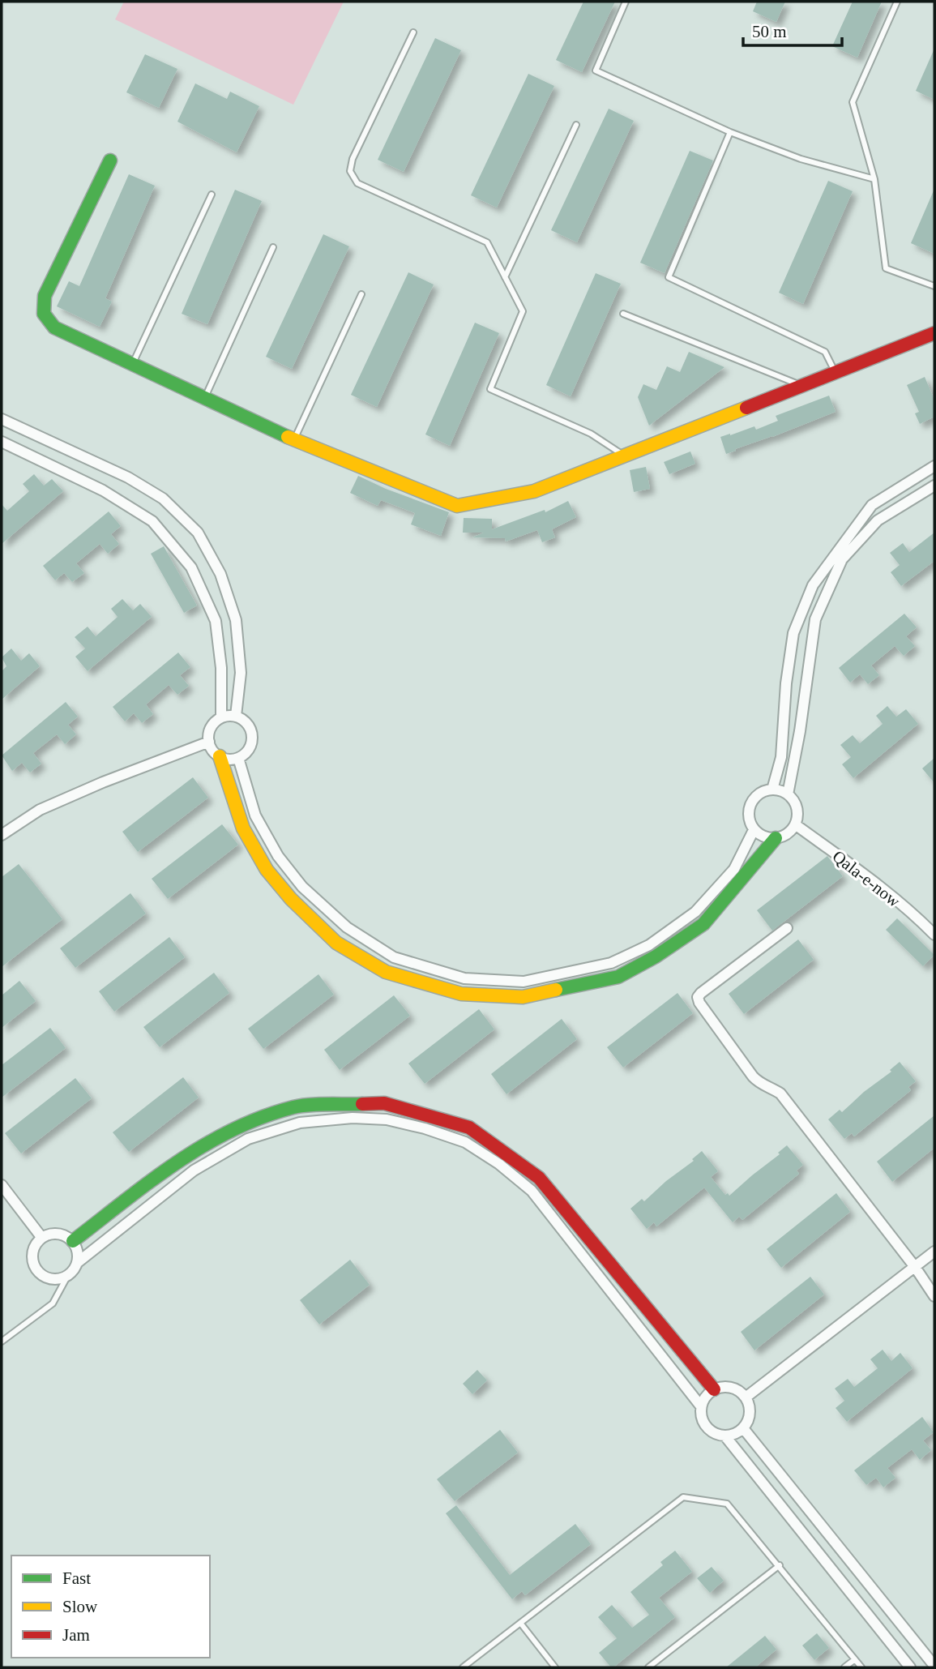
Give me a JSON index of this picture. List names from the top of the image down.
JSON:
{
  "streets": {
    "street": ["Qala-e-now"]
  },
  "legend": ["Fast", "Slow", "Jam"],
  "scale_bar": "50 m"
}
